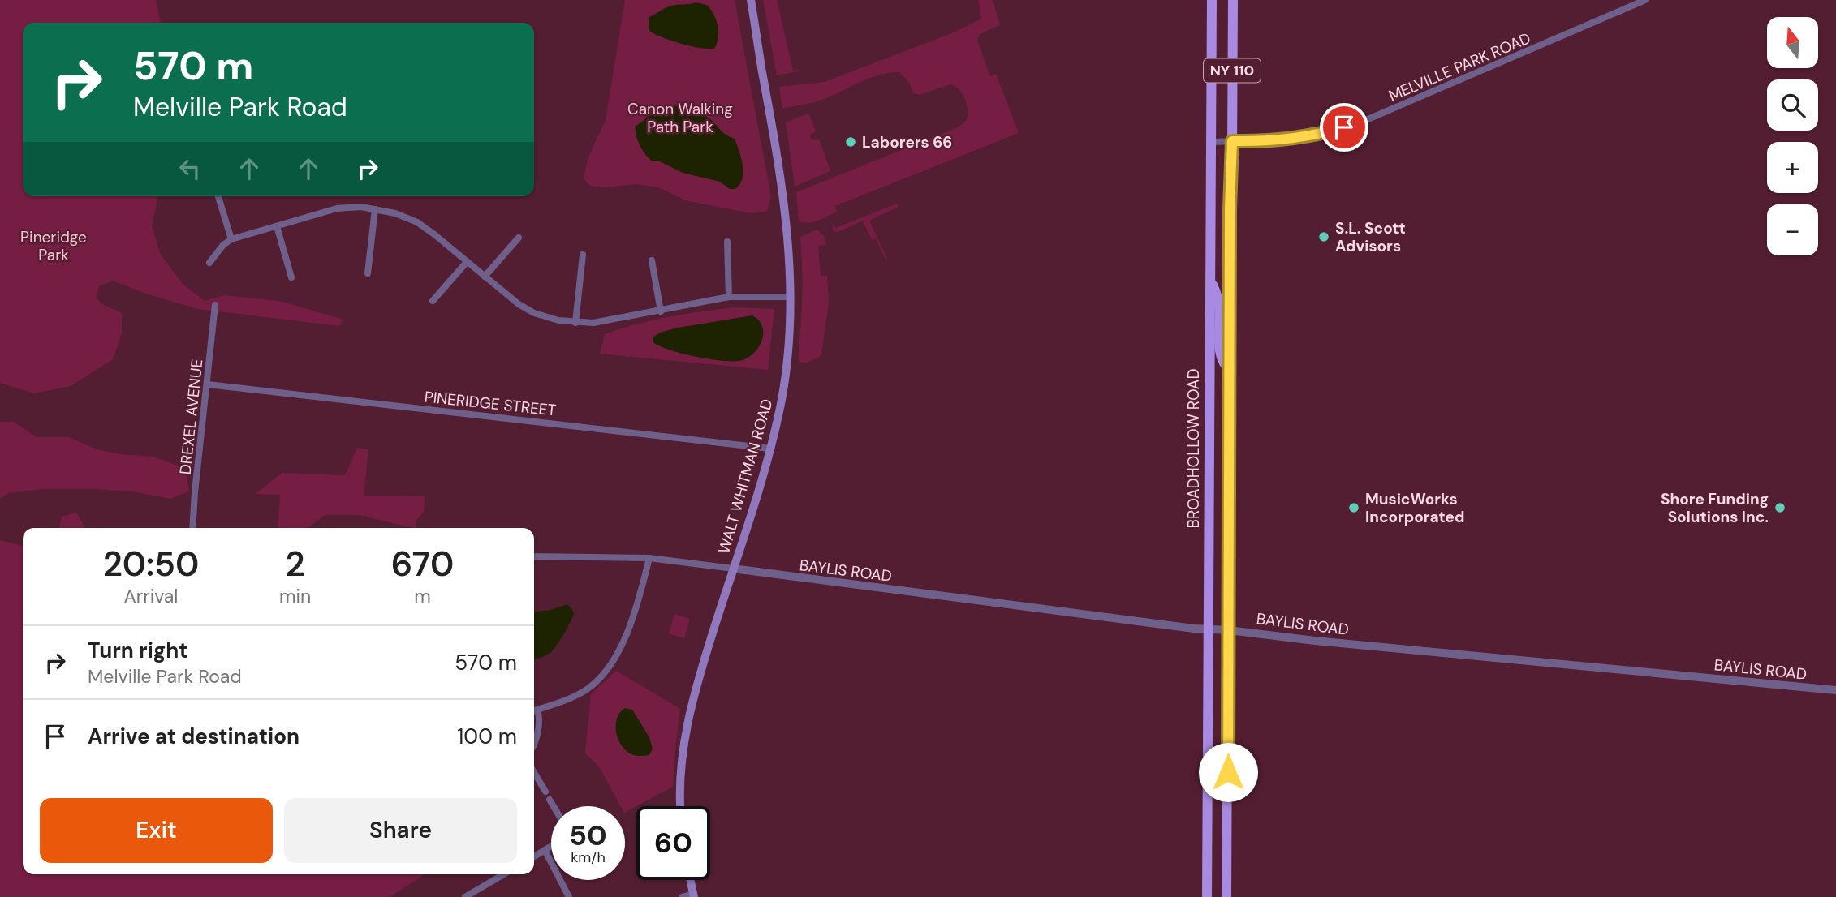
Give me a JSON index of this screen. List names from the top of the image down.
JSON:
{
  "streets": {
    "main road": ["NY 110", "BROADHOLLOW ROAD", "WALT WHITMAN ROAD"],
    "street": [
      "MELVILLE PARK ROAD",
      "PINERIDGE STREET",
      "DREXEL AVENUE",
      "BAYLIS ROAD"
    ]
  },
  "crossings": [
    ["MELVILLE PARK ROAD", "NY 110"],
    ["MELVILLE PARK ROAD", "BROADHOLLOW ROAD"],
    ["NY 110", "BAYLIS ROAD"],
    ["PINERIDGE STREET", "DREXEL AVENUE"],
    ["PINERIDGE STREET", "WALT WHITMAN ROAD"],
    ["BROADHOLLOW ROAD", "BAYLIS ROAD"],
    ["WALT WHITMAN ROAD", "BAYLIS ROAD"]
  ],
  "parks": ["Canon Walking Path Park", "Pineridge Park"],
  "places": [
    "Laborers 66",
    "S.L. Scott Advisors",
    "MusicWorks Incorporated",
    "Shore Funding Solutions Inc."
  ],
  "north": "top",
  "page": {
    "map_buttons": ["+", "−"],
    "turn": ["570 m", "Melville Park Road"],
    "eta": [
      "20:50",
      "Arrival",
      "2",
      "min",
      "670",
      "m"
    ],
    "list": [
      {
        "name": "Turn right",
        "note": "Melville Park Road",
        "value": "570 m"
      },
      {
        "name": "Arrive at destination",
        "value": "100 m"
      }
    ],
    "buttons": ["Exit", "Share"],
    "speed": "50 km/h",
    "limit": "60"
  }
}
